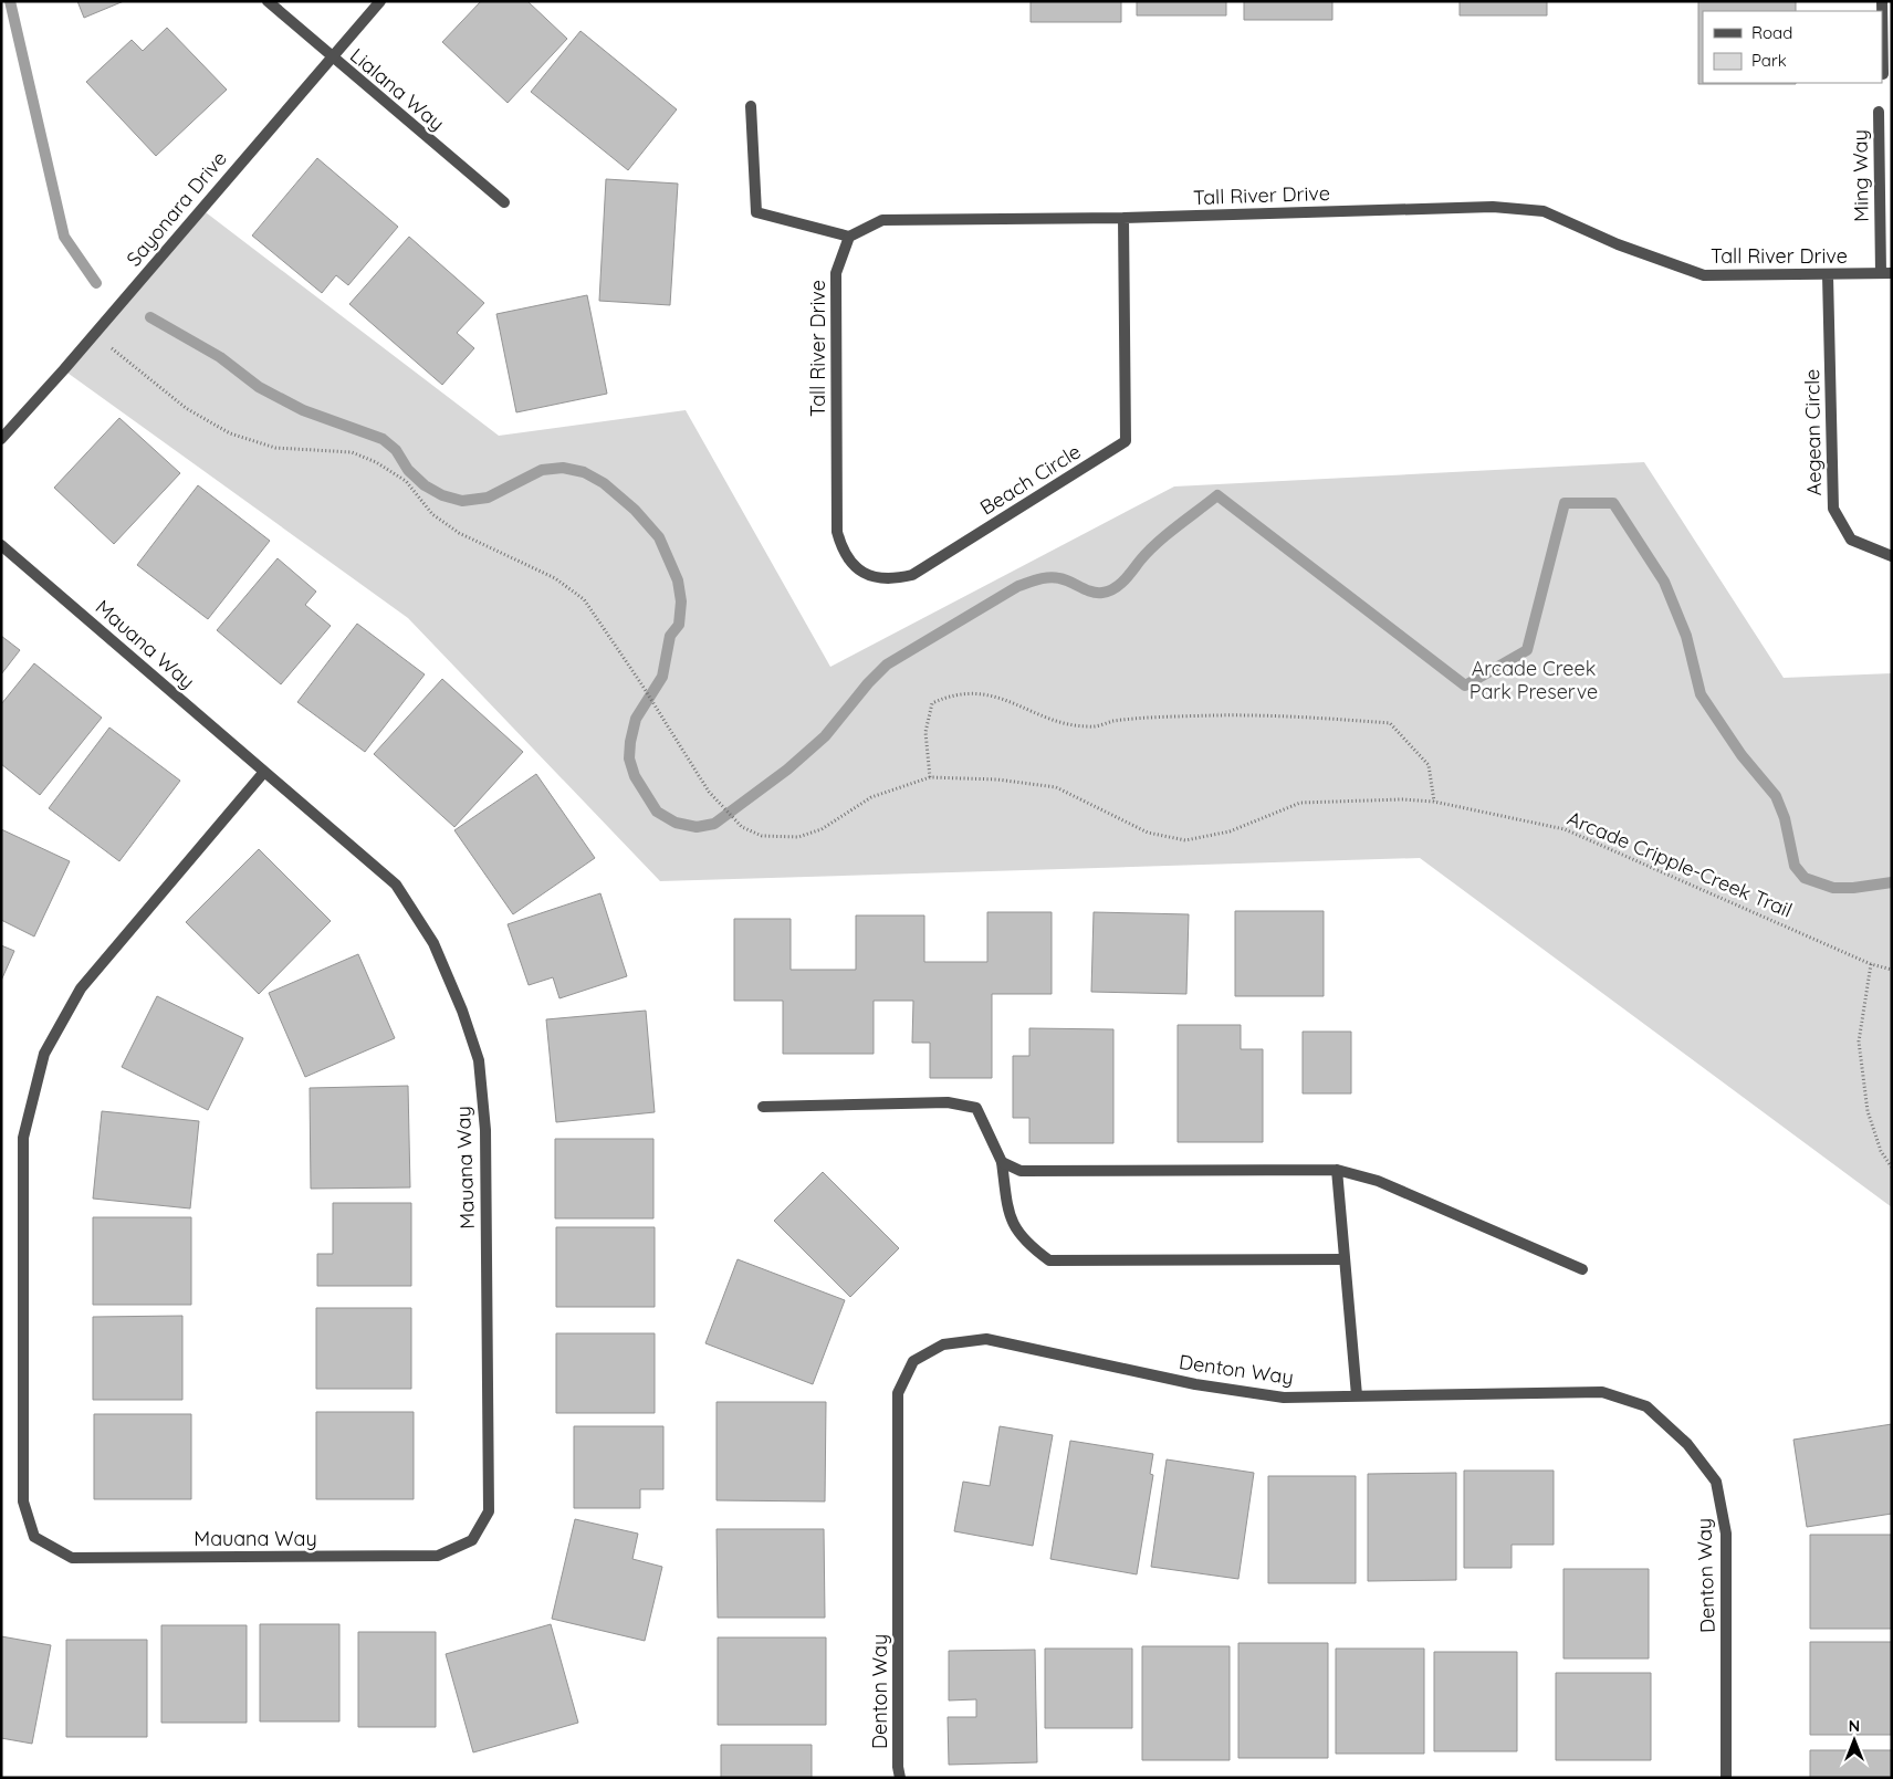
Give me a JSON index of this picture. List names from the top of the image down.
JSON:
{
  "streets": {
    "street": [
      "Lialana Way",
      "Ming Way",
      "Tall River Drive",
      "Sayonara Drive",
      "Aegean Circle",
      "Beach Circle",
      "Mauana Way",
      "Denton Way"
    ],
    "path": ["Arcade Cripple-Creek Trail"]
  },
  "crossings": [
    ["Lialana Way", "Sayonara Drive"],
    ["Ming Way", "Tall River Drive"],
    ["Tall River Drive", "Aegean Circle"],
    ["Tall River Drive", "Beach Circle"],
    ["Sayonara Drive", "Arcade Cripple-Creek Trail"]
  ],
  "parks": ["Arcade Creek Park Preserve"],
  "legend": ["Road", "Park"],
  "north": "top"
}
